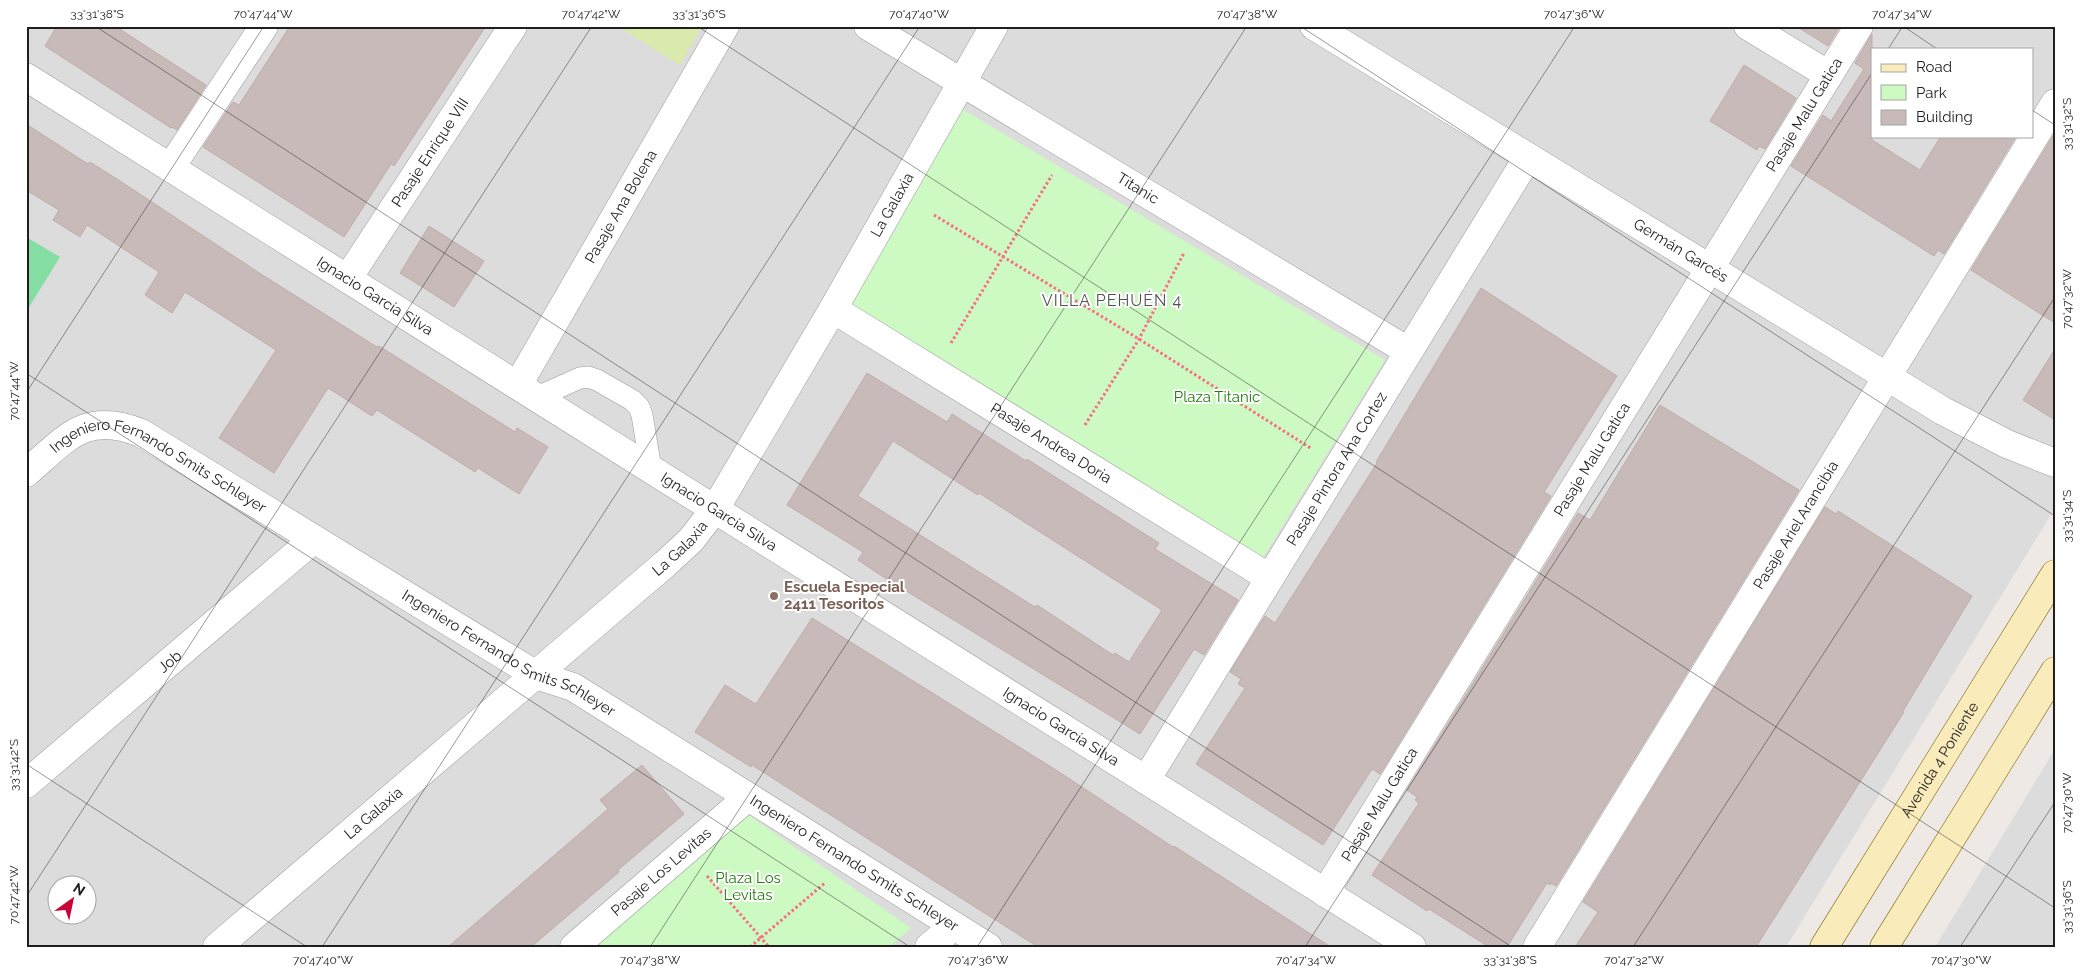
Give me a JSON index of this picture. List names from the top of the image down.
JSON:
{
  "streets": {
    "street": [
      "Pasaje Malu Gatica",
      "Pasaje Enrique VIII",
      "Titanic",
      "La Galaxia",
      "Pasaje Ana Bolena",
      "Germán Garcés",
      "Ignacio García Silva",
      "Pasaje Andrea Doria",
      "Pasaje Pintora Ana Cortez",
      "Ingeniero Fernando Smits Schleyer",
      "Pasaje Ariel Arancibia",
      "Job",
      "Avenida 4 Poniente",
      "Pasaje Los Levitas"
    ]
  },
  "crossings": [
    ["Pasaje Malu Gatica", "Germán Garcés"],
    ["Pasaje Malu Gatica", "Ignacio García Silva"],
    ["Pasaje Enrique VIII", "Ignacio García Silva"],
    ["Titanic", "La Galaxia"],
    ["Titanic", "Pasaje Pintora Ana Cortez"],
    ["La Galaxia", "Ignacio García Silva"],
    ["La Galaxia", "Pasaje Andrea Doria"],
    ["La Galaxia", "Ingeniero Fernando Smits Schleyer"],
    ["Pasaje Ana Bolena", "Ignacio García Silva"],
    ["Germán Garcés", "Pasaje Pintora Ana Cortez"],
    ["Germán Garcés", "Pasaje Ariel Arancibia"],
    ["Ignacio García Silva", "Pasaje Pintora Ana Cortez"],
    ["Pasaje Andrea Doria", "Pasaje Pintora Ana Cortez"],
    ["Ingeniero Fernando Smits Schleyer", "Job"],
    ["Ingeniero Fernando Smits Schleyer", "Pasaje Los Levitas"]
  ],
  "districts": ["VILLA PEHUÉN 4"],
  "parks": ["Plaza Titanic", "Plaza Los Levitas"],
  "places": ["Escuela Especial 2411 Tesoritos"],
  "legend": ["Road", "Park", "Building"],
  "north": "top right",
  "coordinates": [
    "33°31'38\"S",
    "70°47'44\"W",
    "70°47'42\"W",
    "33°31'36\"S",
    "70°47'40\"W",
    "70°47'38\"W",
    "70°47'36\"W",
    "70°47'34\"W",
    "33°31'32\"S",
    "70°47'32\"W",
    "33°31'34\"S",
    "33°31'42\"S",
    "70°47'30\"W"
  ]
}
